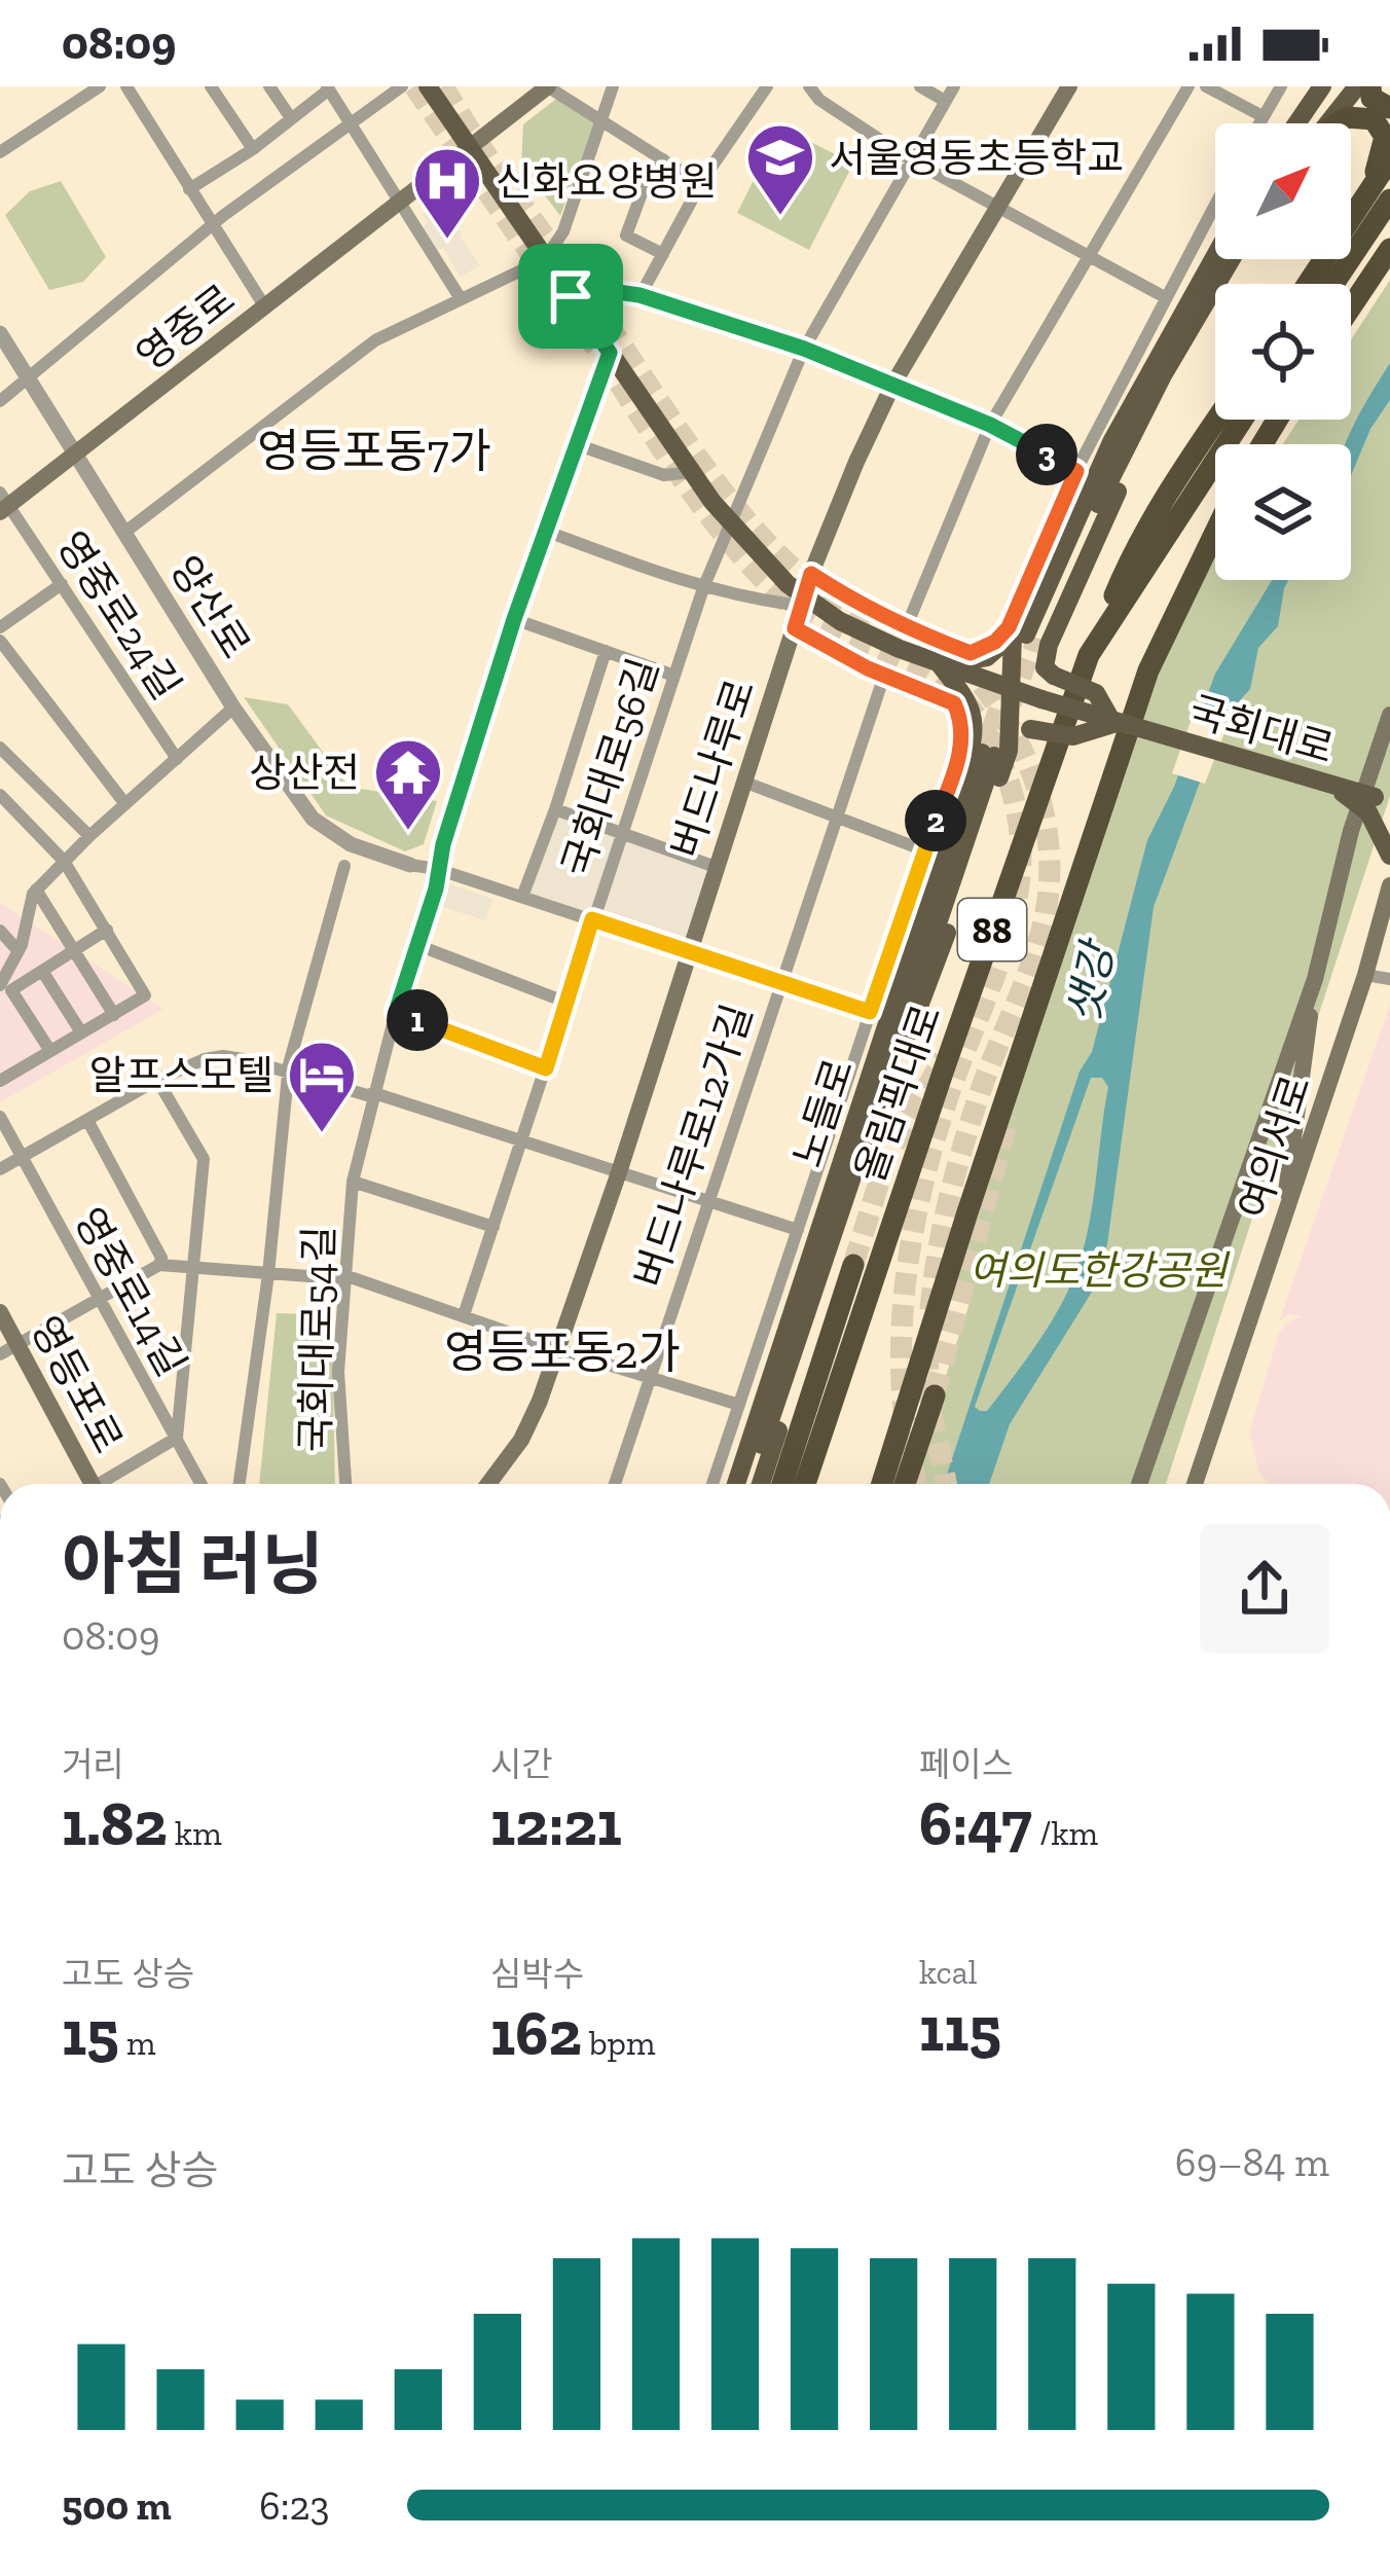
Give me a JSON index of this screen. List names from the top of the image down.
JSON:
{
  "streets": {
    "highway": ["88", "올림픽대로"],
    "main road": [
      "영중로",
      "국회대로",
      "버드나루로",
      "노들로",
      "여의서로",
      "영등포로"
    ],
    "street": [
      "양산로",
      "영중로24길",
      "국회대로56길",
      "버드나루로12가길",
      "영중로14길",
      "국회대로54길"
    ]
  },
  "crossings": [
    ["영중로", "양산로"],
    ["영중로", "영중로24길"],
    ["국회대로56길", "국회대로54길"]
  ],
  "districts": ["영등포동7가", "영등포동2가"],
  "water": ["샛강"],
  "parks": ["여의도한강공원"],
  "places": {
    "school or university": ["서울영동초등학교"],
    "hospital": ["신화요양병원"],
    "temple": ["상산전"],
    "hotel": ["알프스모텔"]
  },
  "north": "top right",
  "page": {
    "status": "08:09",
    "pins": ["3", "2", "1"],
    "heading": ["아침 러닝", "08:09"],
    "stats": [
      ["거리", "1.82 km"],
      ["시간", "12:21"],
      ["페이스", "6:47 /km"],
      ["고도 상승", "15 m"],
      ["심박수", "162 bpm"],
      ["kcal", "115"]
    ],
    "chart": ["고도 상승", "69–84 m"],
    "list": [
      {
        "name": "500 m",
        "note": "6:23"
      }
    ]
  }
}
